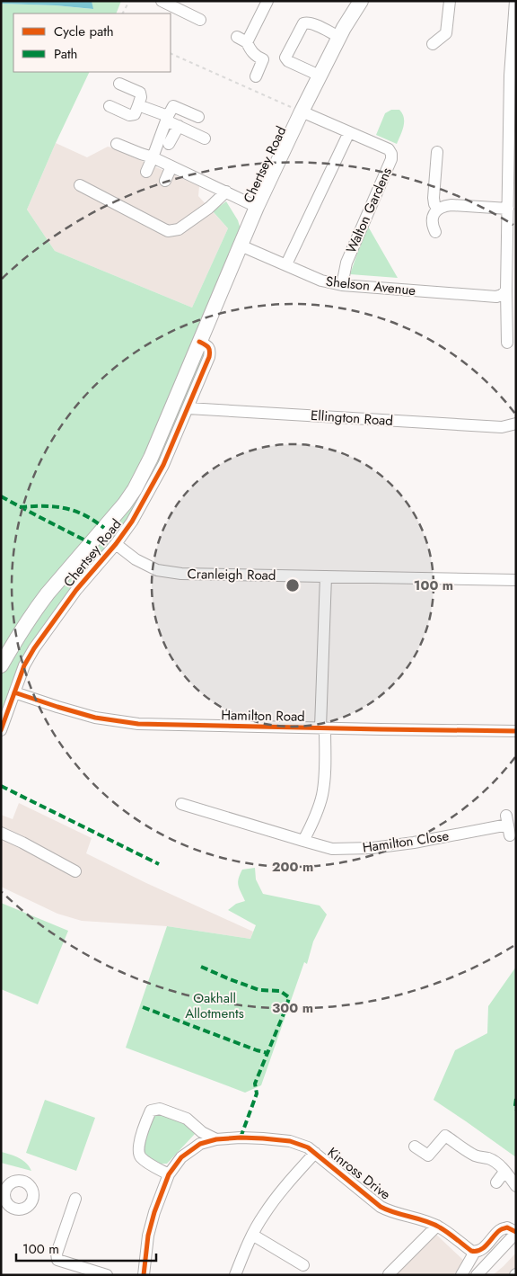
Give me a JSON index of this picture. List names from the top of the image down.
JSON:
{
  "streets": {
    "main road": ["Chertsey Road"],
    "street": [
      "Walton Gardens",
      "Shelson Avenue",
      "Ellington Road",
      "Cranleigh Road",
      "Hamilton Road",
      "Hamilton Close",
      "Kinross Drive"
    ]
  },
  "crossings": [
    ["Chertsey Road", "Walton Gardens"],
    ["Chertsey Road", "Shelson Avenue"],
    ["Chertsey Road", "Ellington Road"],
    ["Chertsey Road", "Cranleigh Road"],
    ["Chertsey Road", "Hamilton Road"],
    ["Walton Gardens", "Shelson Avenue"]
  ],
  "parks": ["Oakhall Allotments"],
  "legend": ["Cycle path", "Path"],
  "scale_bar": "100 m",
  "rings": ["100 m", "200 m", "300 m"]
}
